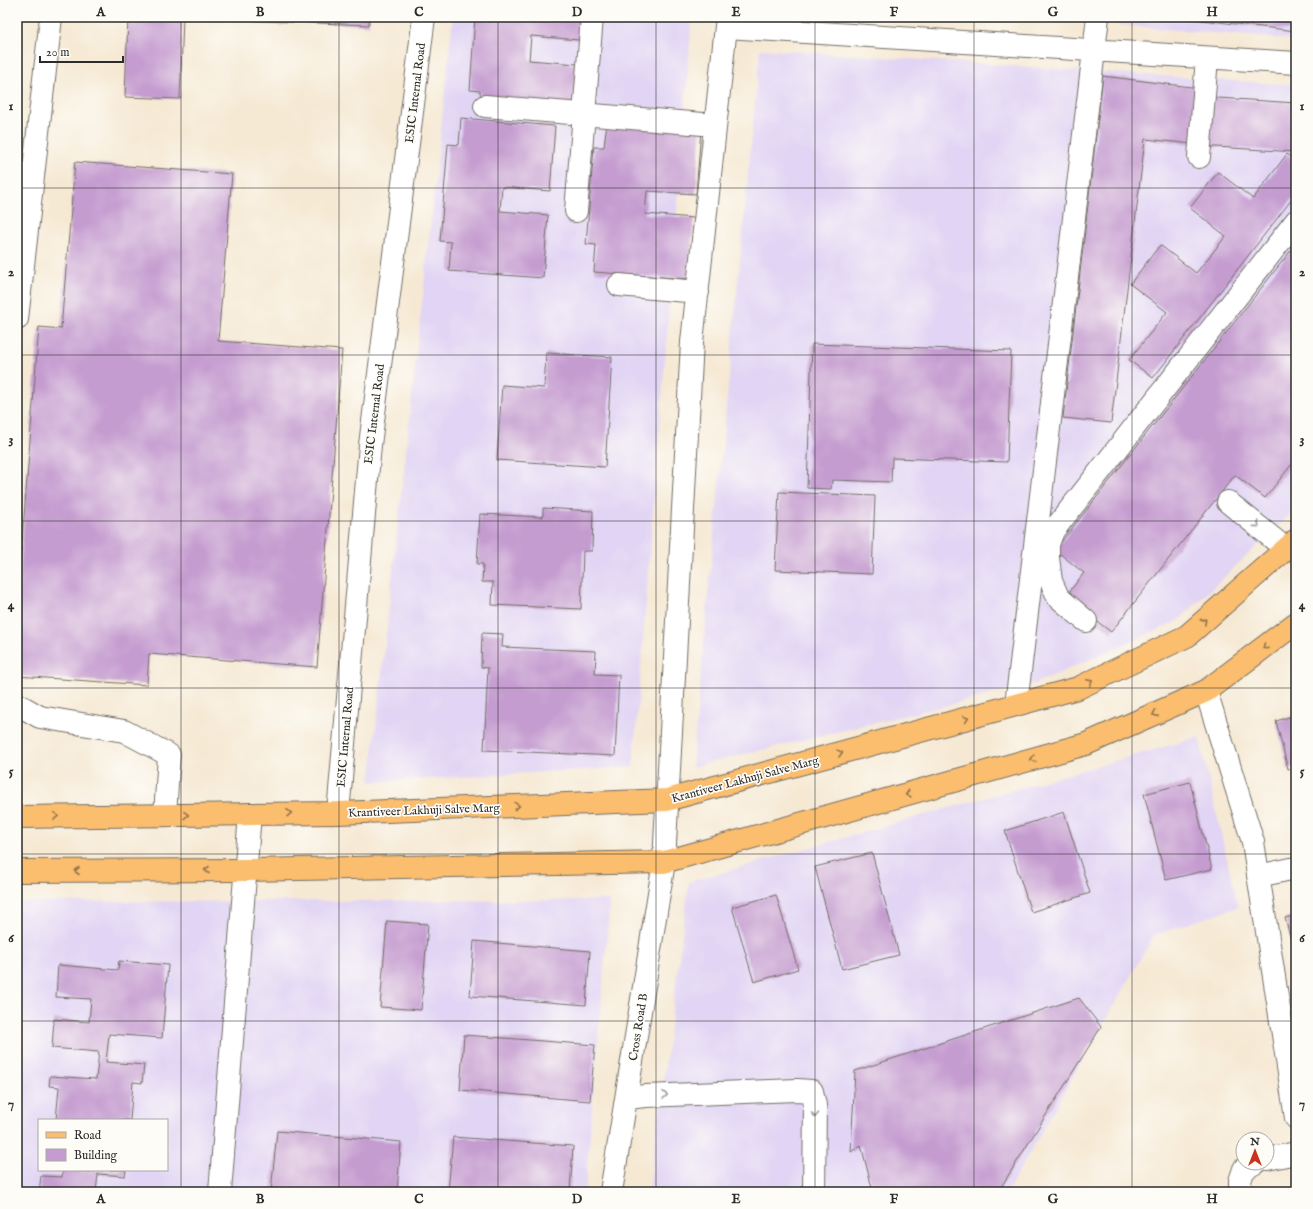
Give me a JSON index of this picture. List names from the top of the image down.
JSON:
{
  "streets": {
    "main road": ["Krantiveer Lakhuji Salve Marg"],
    "street": ["ESIC Internal Road", "Cross Road B"]
  },
  "crossings": [
    ["ESIC Internal Road", "Krantiveer Lakhuji Salve Marg"],
    ["Krantiveer Lakhuji Salve Marg", "Cross Road B"]
  ],
  "legend": ["Road", "Building"],
  "scale_bar": "20 m",
  "north": "top",
  "grid": {
    "columns": [
      "A",
      "B",
      "C",
      "D",
      "E",
      "F",
      "G",
      "H"
    ],
    "rows": [
      "1",
      "2",
      "3",
      "4",
      "5",
      "6",
      "7"
    ]
  }
}
